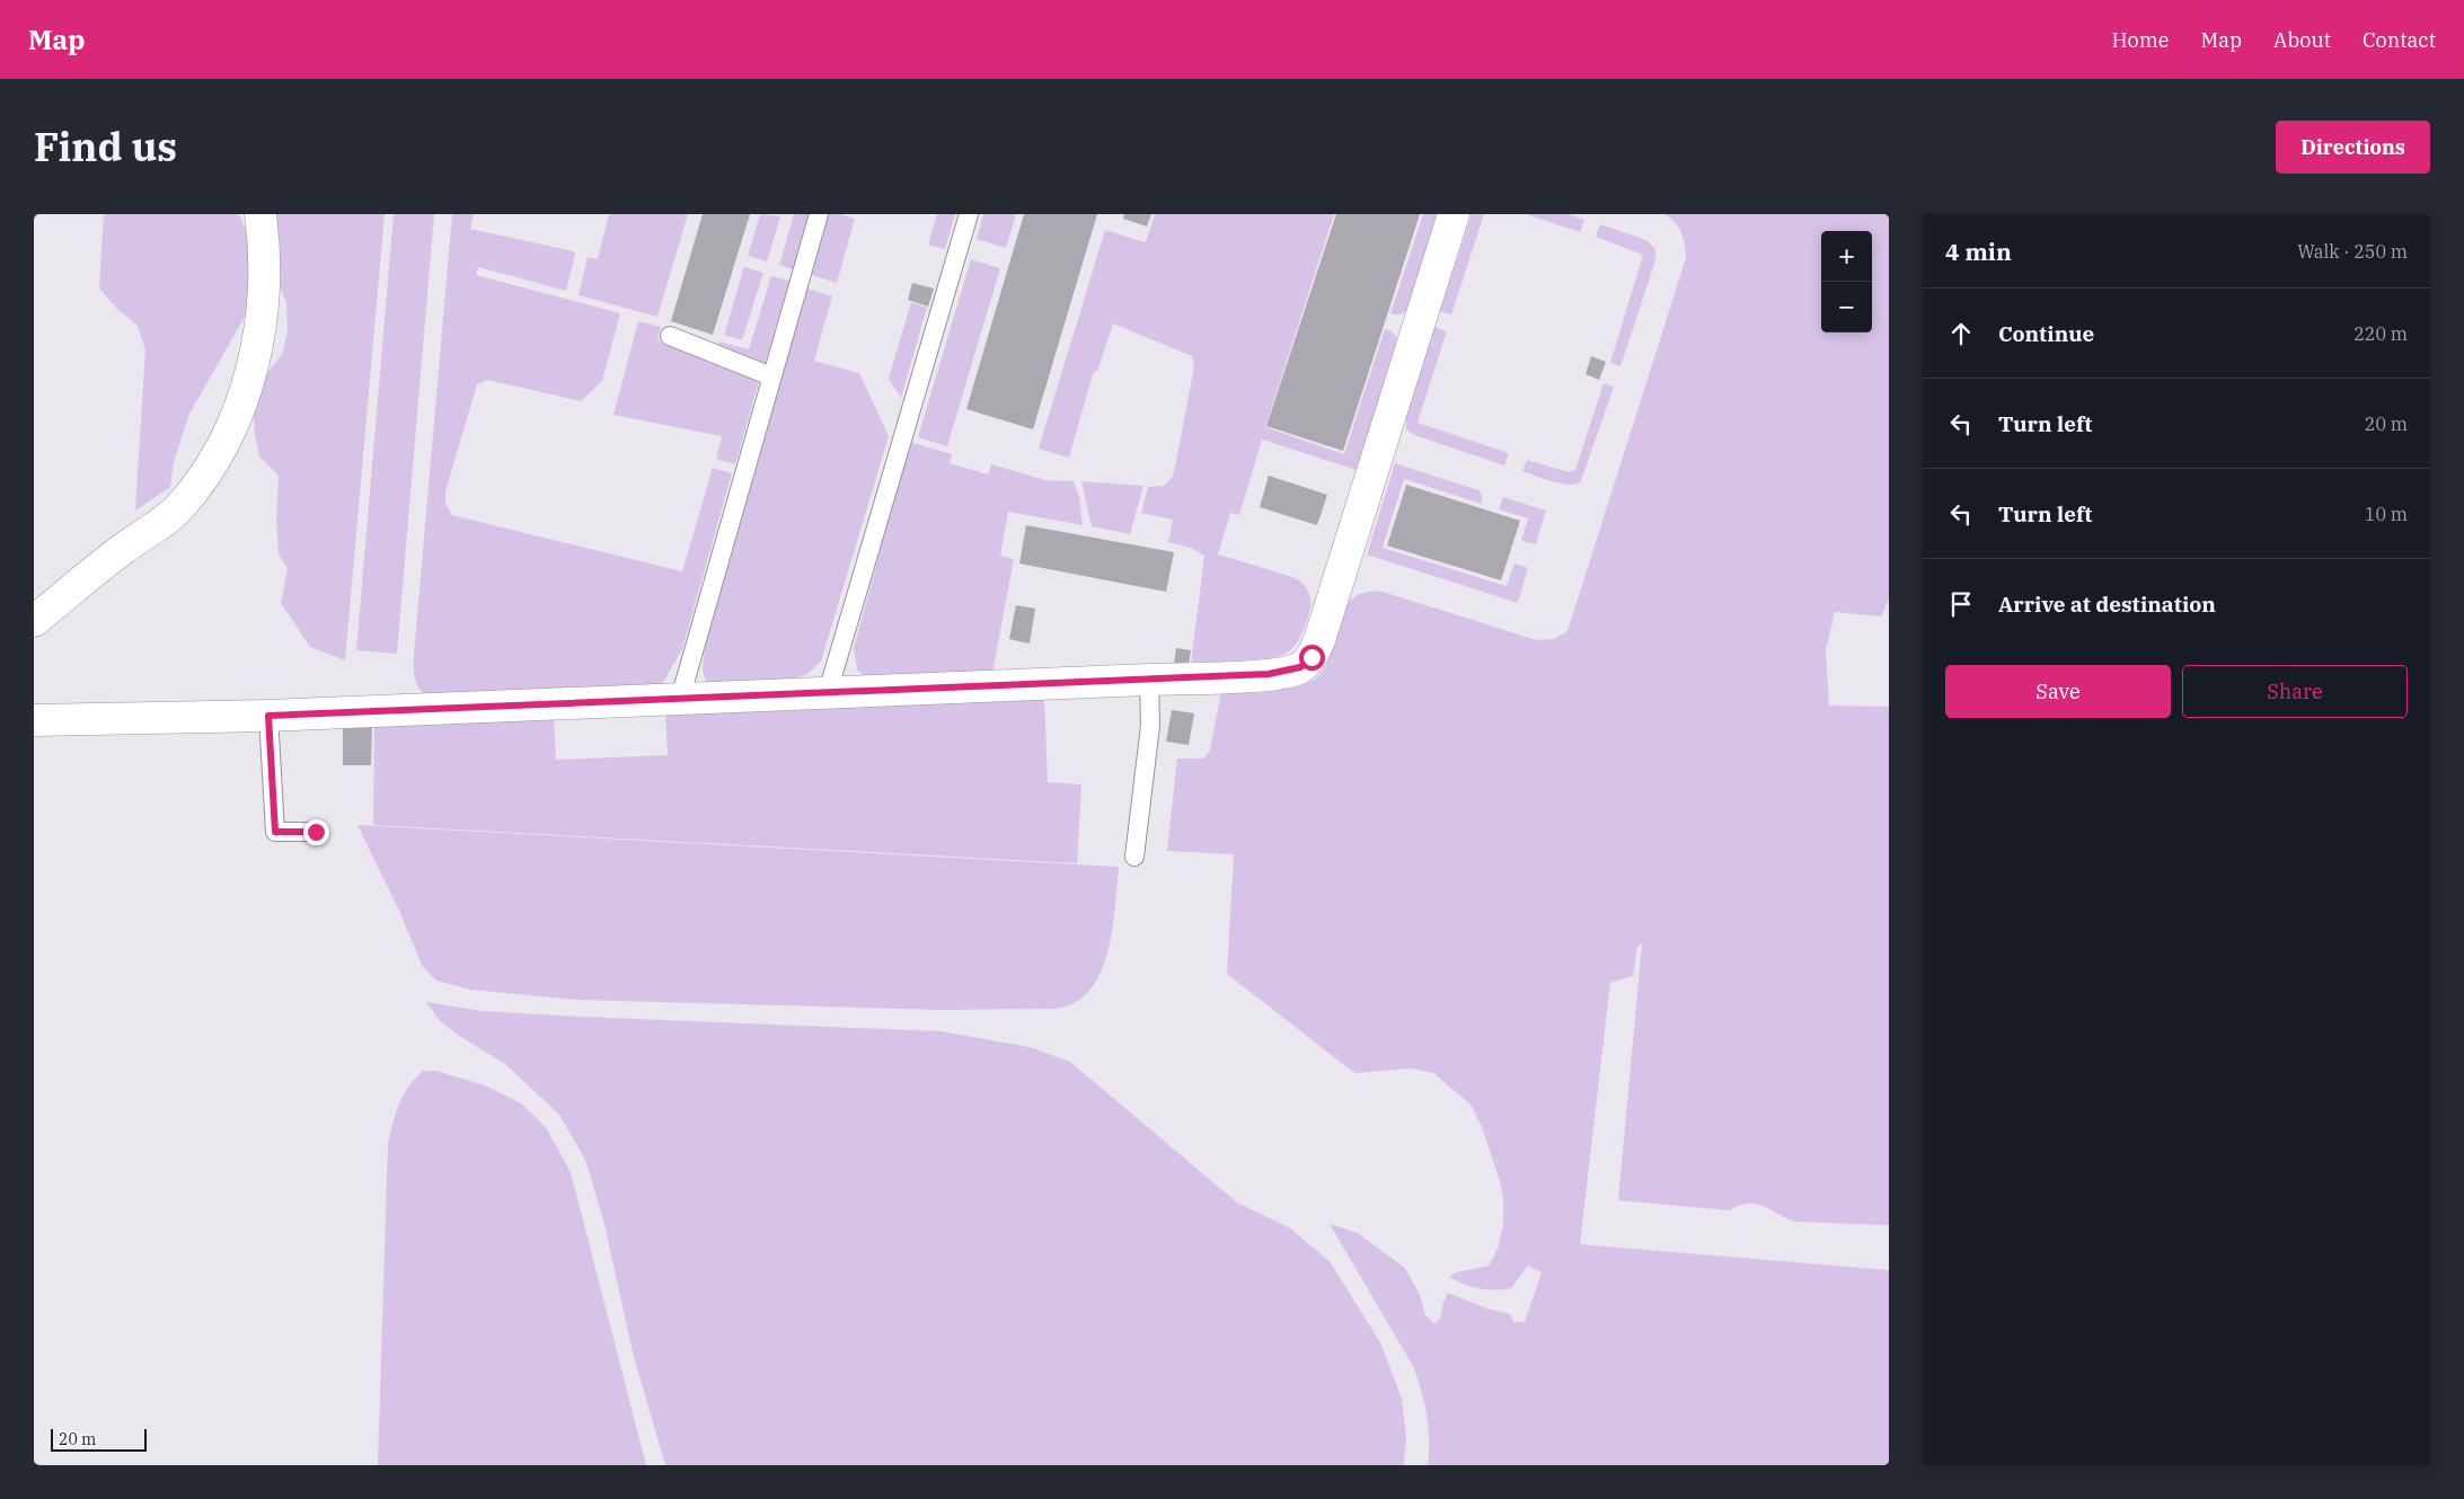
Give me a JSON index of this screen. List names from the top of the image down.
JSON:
{
  "scale_bar": "20 m",
  "page": {
    "header": "Map",
    "nav": [
      "Home",
      "Map",
      "About",
      "Contact"
    ],
    "title": "Find us",
    "buttons": [
      "Directions",
      ["Save", "Share"]
    ],
    "heading": ["4 min", "Walk · 250 m"],
    "map_buttons": ["+", "−"],
    "list": [
      ["Continue", "220 m"],
      ["Turn left", "20 m"],
      ["Turn left", "10 m"],
      "Arrive at destination"
    ],
    "scale": "20 m"
  }
}
